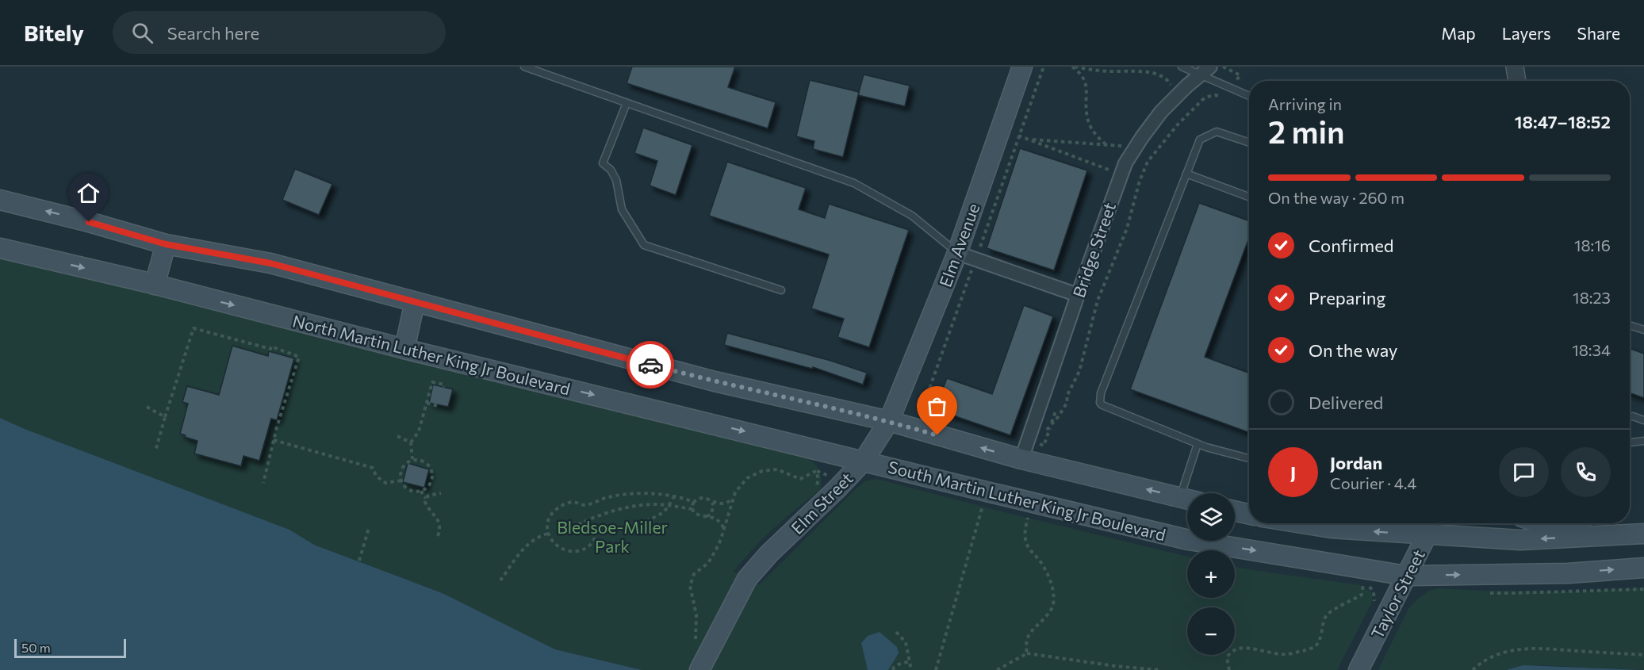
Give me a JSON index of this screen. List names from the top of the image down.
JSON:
{
  "streets": {
    "main road": [
      "Elm Avenue",
      "North Martin Luther King Jr Boulevard",
      "South Martin Luther King Jr Boulevard",
      "Elm Street",
      "Taylor Street"
    ],
    "street": ["Bridge Street"]
  },
  "crossings": [
    ["Elm Avenue", "Elm Street"],
    ["North Martin Luther King Jr Boulevard", "South Martin Luther King Jr Boulevard"],
    ["North Martin Luther King Jr Boulevard", "Elm Street"],
    ["South Martin Luther King Jr Boulevard", "Elm Street"],
    ["South Martin Luther King Jr Boulevard", "Taylor Street"]
  ],
  "parks": ["Bledsoe-Miller Park"],
  "scale_bar": "50 m",
  "page": {
    "header": "Bitely",
    "search": "Search here",
    "nav": ["Map", "Layers", "Share"],
    "heading": ["2 min", "Arriving in", "18:47–18:52"],
    "panel": ["Jordan", "Courier · 4.4"],
    "bar": "On the way · 260 m",
    "list": [
      ["Confirmed", "18:16"],
      ["Preparing", "18:23"],
      ["On the way", "18:34"],
      "Delivered"
    ],
    "round": "J",
    "map_buttons": ["+", "−"],
    "scale": "50 m"
  }
}
